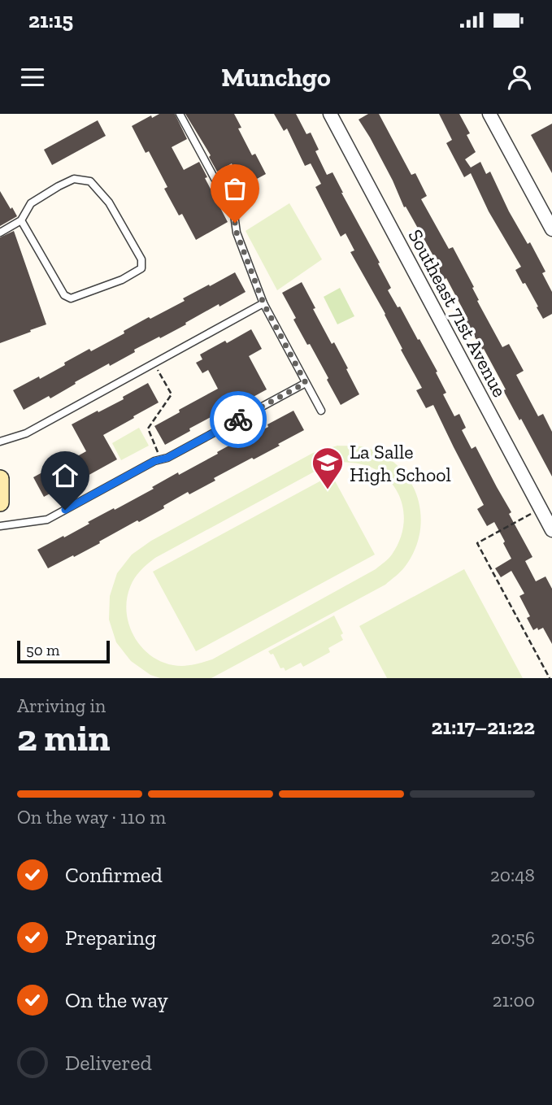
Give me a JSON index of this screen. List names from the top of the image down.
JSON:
{
  "streets": {
    "street": ["Southeast 71st Avenue"]
  },
  "places": {
    "school or university": ["La Salle High School"]
  },
  "scale_bar": "50 m",
  "page": {
    "status": "21:15",
    "header": "Munchgo",
    "scale": "50 m",
    "heading": ["2 min", "Arriving in", "21:17–21:22"],
    "bar": "On the way · 110 m",
    "list": [
      ["Confirmed", "20:48"],
      ["Preparing", "20:56"],
      ["On the way", "21:00"],
      "Delivered"
    ]
  }
}
